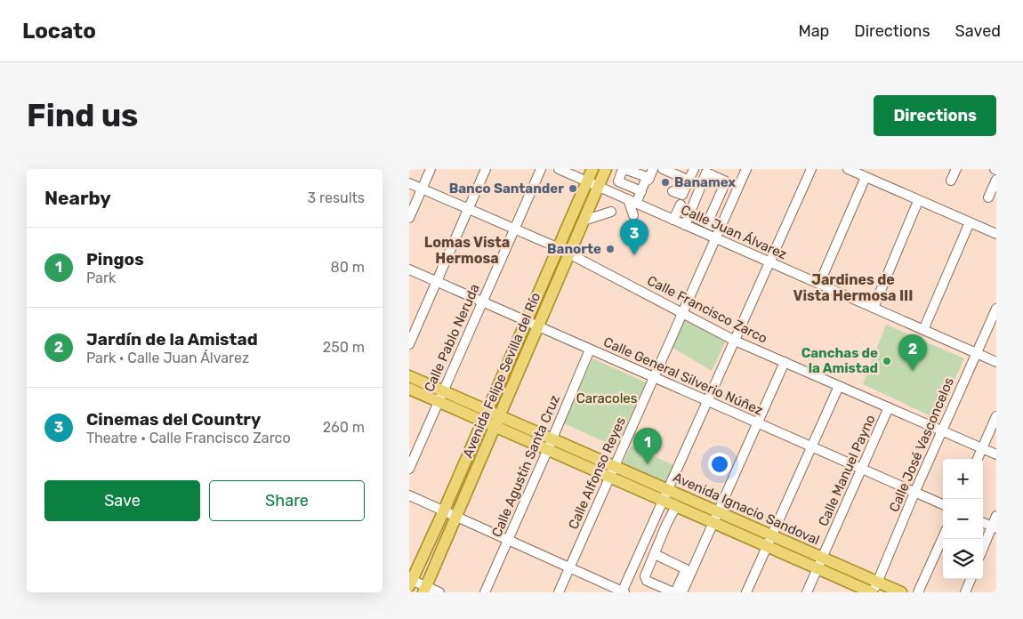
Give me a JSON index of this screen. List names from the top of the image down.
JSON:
{
  "streets": {
    "main road": ["Avenida Felipe Sevilla del Río", "Avenida Ignacio Sandoval"],
    "street": [
      "Calle Juan Álvarez",
      "Calle Francisco Zarco",
      "Calle Pablo Neruda",
      "Calle General Silverio Núñez",
      "Calle José Vasconcelos",
      "Calle Agustín Santa Cruz",
      "Calle Manuel Payno",
      "Calle Alfonso Reyes"
    ]
  },
  "crossings": [
    ["Calle Juan Álvarez", "Avenida Felipe Sevilla del Río"],
    ["Calle Juan Álvarez", "Calle José Vasconcelos"],
    ["Calle Juan Álvarez", "Calle Alfonso Reyes"],
    ["Calle Francisco Zarco", "Calle Pablo Neruda"],
    ["Calle Francisco Zarco", "Avenida Felipe Sevilla del Río"],
    ["Calle Francisco Zarco", "Calle José Vasconcelos"],
    ["Calle Francisco Zarco", "Calle Manuel Payno"],
    ["Calle Francisco Zarco", "Calle Alfonso Reyes"],
    ["Calle Pablo Neruda", "Calle General Silverio Núñez"],
    ["Calle Pablo Neruda", "Avenida Ignacio Sandoval"],
    ["Avenida Felipe Sevilla del Río", "Calle General Silverio Núñez"],
    ["Avenida Felipe Sevilla del Río", "Avenida Ignacio Sandoval"],
    ["Calle General Silverio Núñez", "Calle José Vasconcelos"],
    ["Calle General Silverio Núñez", "Calle Agustín Santa Cruz"],
    ["Calle General Silverio Núñez", "Calle Manuel Payno"],
    ["Calle General Silverio Núñez", "Calle Alfonso Reyes"],
    ["Calle José Vasconcelos", "Avenida Ignacio Sandoval"],
    ["Calle Agustín Santa Cruz", "Avenida Ignacio Sandoval"],
    ["Calle Manuel Payno", "Avenida Ignacio Sandoval"],
    ["Calle Alfonso Reyes", "Avenida Ignacio Sandoval"]
  ],
  "districts": ["Lomas Vista Hermosa", "Jardines de Vista Hermosa III"],
  "parks": ["Caracoles"],
  "places": [
    "Banamex",
    "Banco Santander",
    "Banorte",
    "Canchas de la Amistad"
  ],
  "page": {
    "header": "Locato",
    "nav": ["Map", "Directions", "Saved"],
    "buttons": [
      "Directions",
      ["Save", "Share"]
    ],
    "title": "Find us",
    "heading": ["Nearby", "3 results"],
    "pins": ["3", "2", "1"],
    "list": [
      {
        "mark": "1",
        "name": "Pingos",
        "note": "Park",
        "value": "80 m"
      },
      {
        "mark": "2",
        "name": "Jardín de la Amistad",
        "note": "Park · Calle Juan Álvarez",
        "value": "250 m"
      },
      {
        "mark": "3",
        "name": "Cinemas del Country",
        "note": "Theatre · Calle Francisco Zarco",
        "value": "260 m"
      }
    ],
    "map_buttons": ["+", "−"]
  }
}
